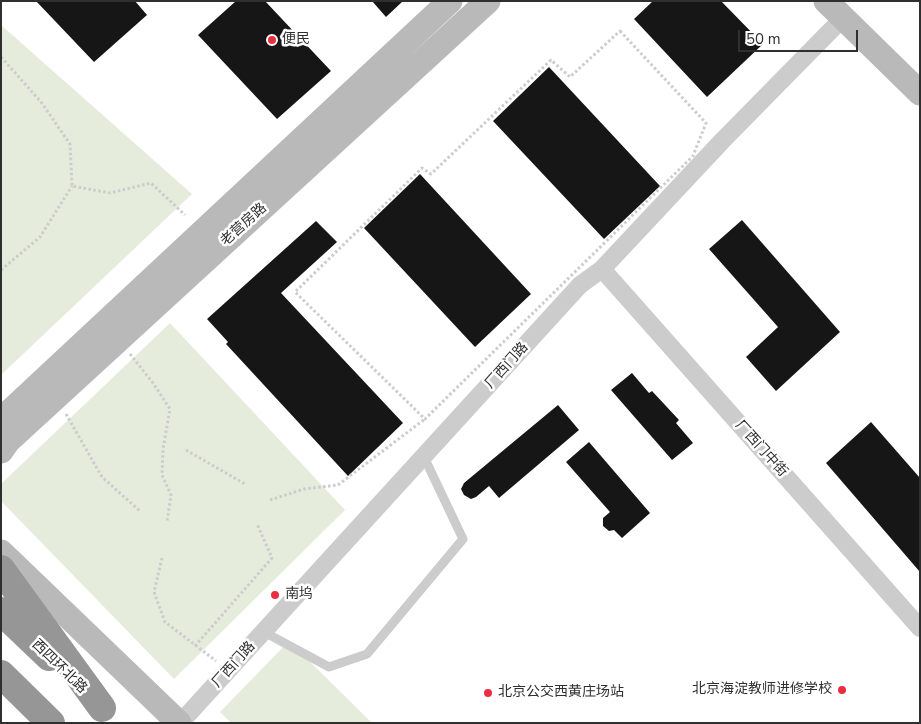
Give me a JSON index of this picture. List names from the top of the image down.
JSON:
{
  "streets": {
    "highway": ["西四环北路"],
    "street": ["老营房路", "厂西门路", "厂西门中街"]
  },
  "crossings": [
    ["厂西门路", "厂西门中街"]
  ],
  "places": [
    "便民",
    "南坞",
    "北京海淀教师进修学校",
    "北京公交西黄庄场站"
  ],
  "scale_bar": "50 m"
}
